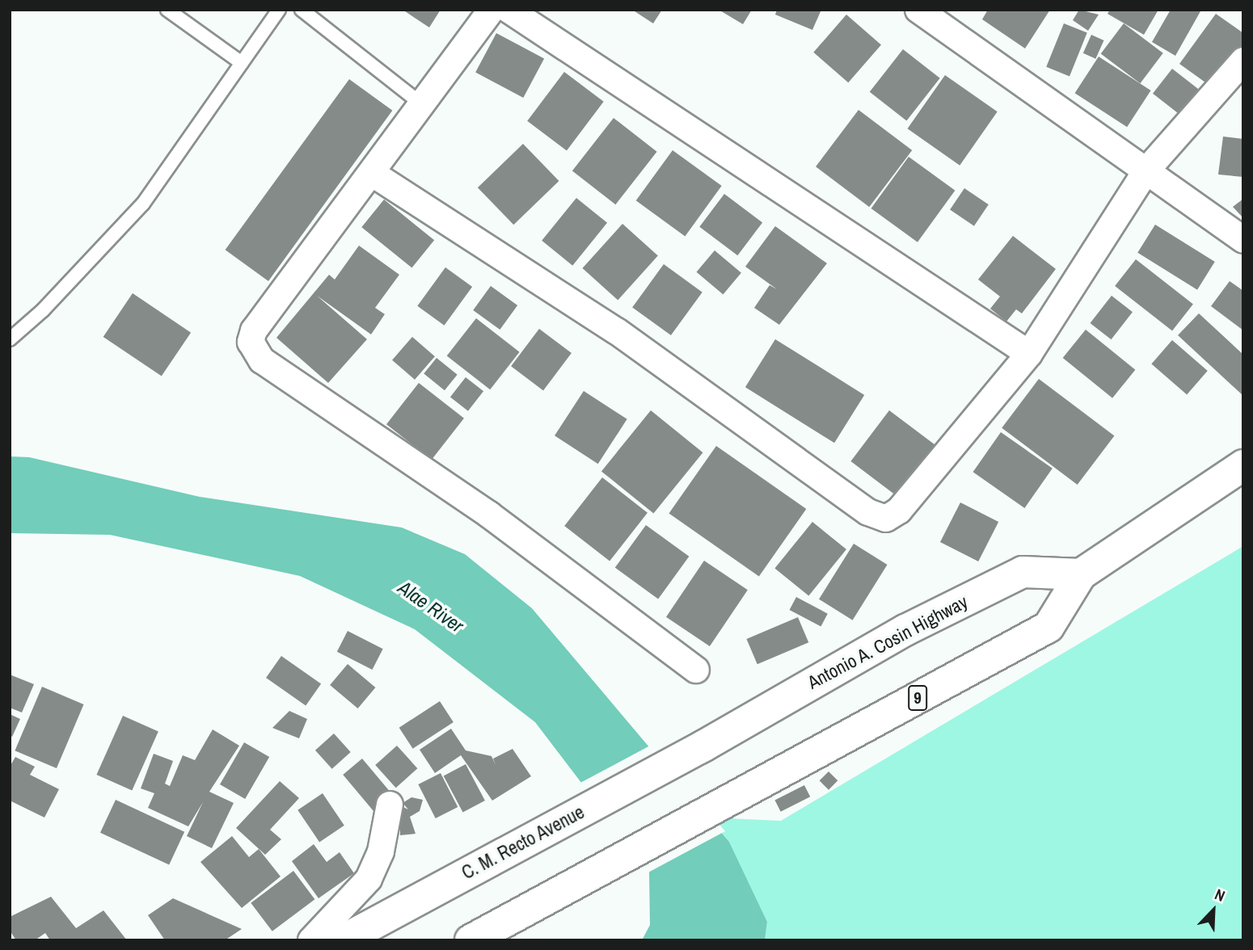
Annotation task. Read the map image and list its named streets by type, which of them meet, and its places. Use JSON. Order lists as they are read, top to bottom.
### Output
{
  "streets": {
    "highway": ["Antonio A. Cosin Highway", "9", "C. M. Recto Avenue"]
  },
  "crossings": [
    ["Antonio A. Cosin Highway", "9"],
    ["Antonio A. Cosin Highway", "C. M. Recto Avenue"]
  ],
  "water": ["Alae River"],
  "north": "top right"
}
